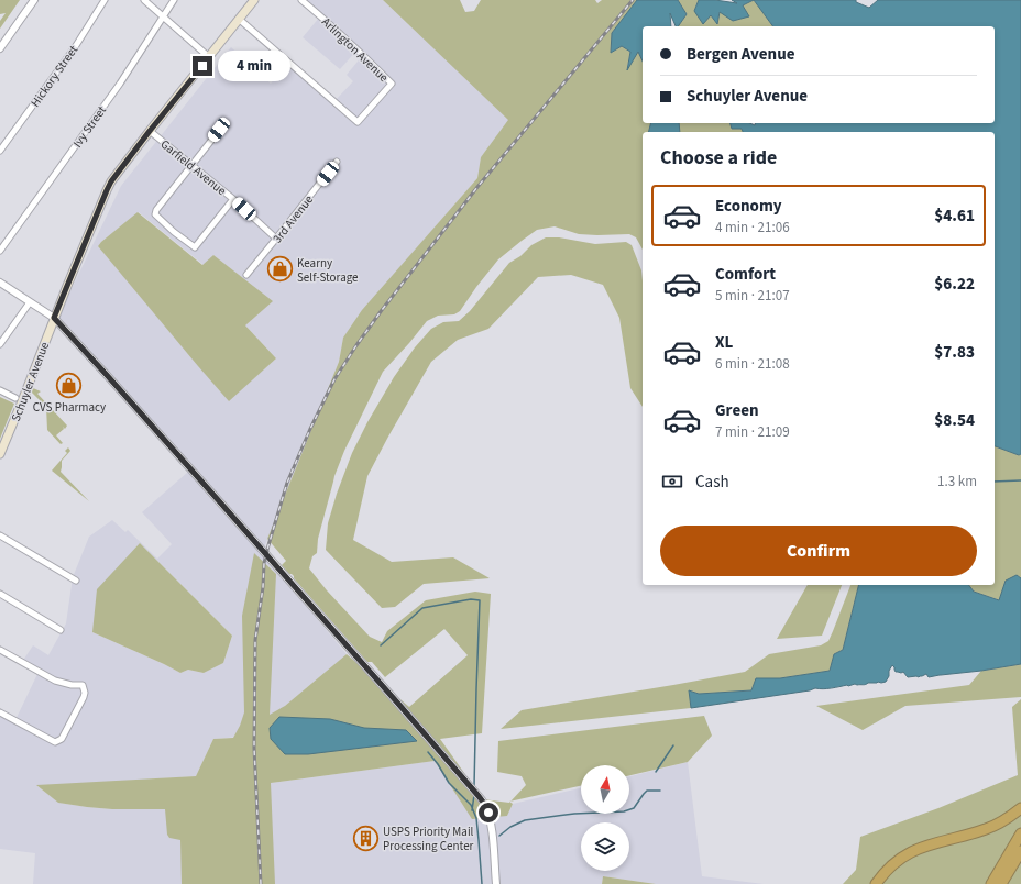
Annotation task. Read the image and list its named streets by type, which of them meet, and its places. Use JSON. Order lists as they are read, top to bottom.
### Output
{
  "streets": {
    "main road": ["Schuyler Avenue"],
    "street": [
      "Arlington Avenue",
      "Hickory Street",
      "Ivy Street",
      "Garfield Avenue",
      "3rd Avenue"
    ]
  },
  "crossings": [
    ["Arlington Avenue", "Schuyler Avenue"],
    ["Garfield Avenue", "3rd Avenue"],
    ["Garfield Avenue", "Schuyler Avenue"]
  ],
  "places": {
    "shop": ["Kearny Self-Storage", "CVS Pharmacy"],
    "building": ["USPS Priority Mail Processing Center"]
  },
  "north": "top",
  "page": {
    "banner": ["Bergen Avenue", "Schuyler Avenue"],
    "bubble": "4 min",
    "heading": "Choose a ride",
    "list": [
      {
        "name": "Economy",
        "note": "4 min · 21:06",
        "value": "$4.61"
      },
      {
        "name": "Comfort",
        "note": "5 min · 21:07",
        "value": "$6.22"
      },
      {
        "name": "XL",
        "note": "6 min · 21:08",
        "value": "$7.83"
      },
      {
        "name": "Green",
        "note": "7 min · 21:09",
        "value": "$8.54"
      }
    ],
    "pay": ["Cash", "1.3 km"],
    "buttons": "Confirm"
  }
}
